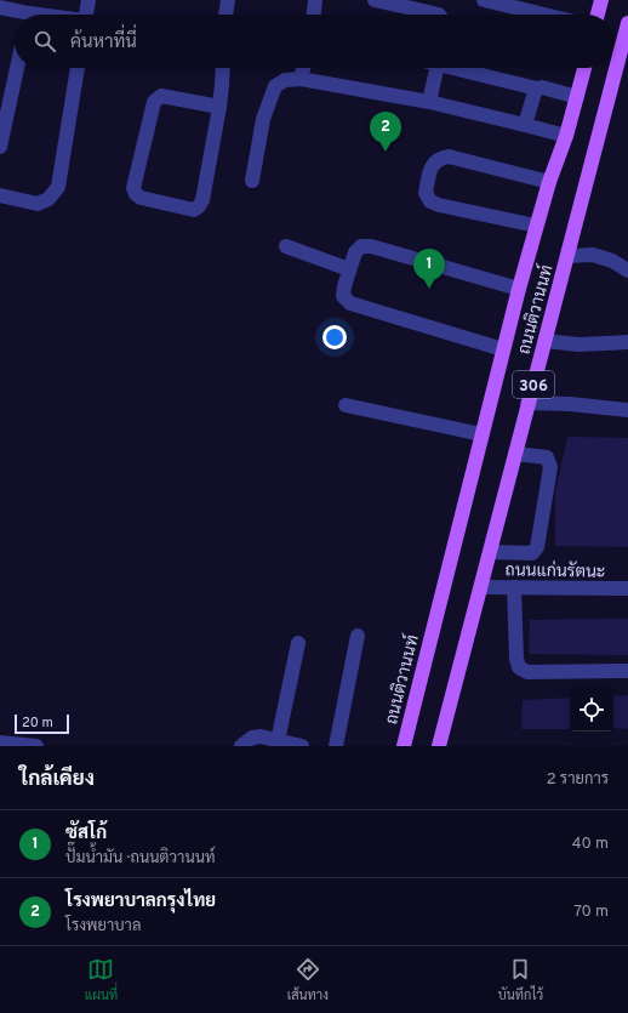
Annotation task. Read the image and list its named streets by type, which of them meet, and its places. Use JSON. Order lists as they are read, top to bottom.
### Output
{
  "streets": {
    "main road": ["ถนนติวานนท์", "306"],
    "street": ["ถนนแก่นรัตนะ"]
  },
  "crossings": [
    ["ถนนติวานนท์", "ถนนแก่นรัตนะ"]
  ],
  "scale_bar": "20 m",
  "page": {
    "search": "ค้นหาที่นี่",
    "pins": ["2", "1"],
    "scale": "20 m",
    "heading": ["ใกล้เคียง", "2 รายการ"],
    "list": [
      {
        "mark": "1",
        "name": "ซัสโก้",
        "note": "ปั๊มน้ำมัน · ถนนติวานนท์",
        "value": "40 m"
      },
      {
        "mark": "2",
        "name": "โรงพยาบาลกรุงไทย",
        "note": "โรงพยาบาล",
        "value": "70 m"
      }
    ],
    "nav": ["แผนที่", "เส้นทาง", "บันทึกไว้"]
  }
}
